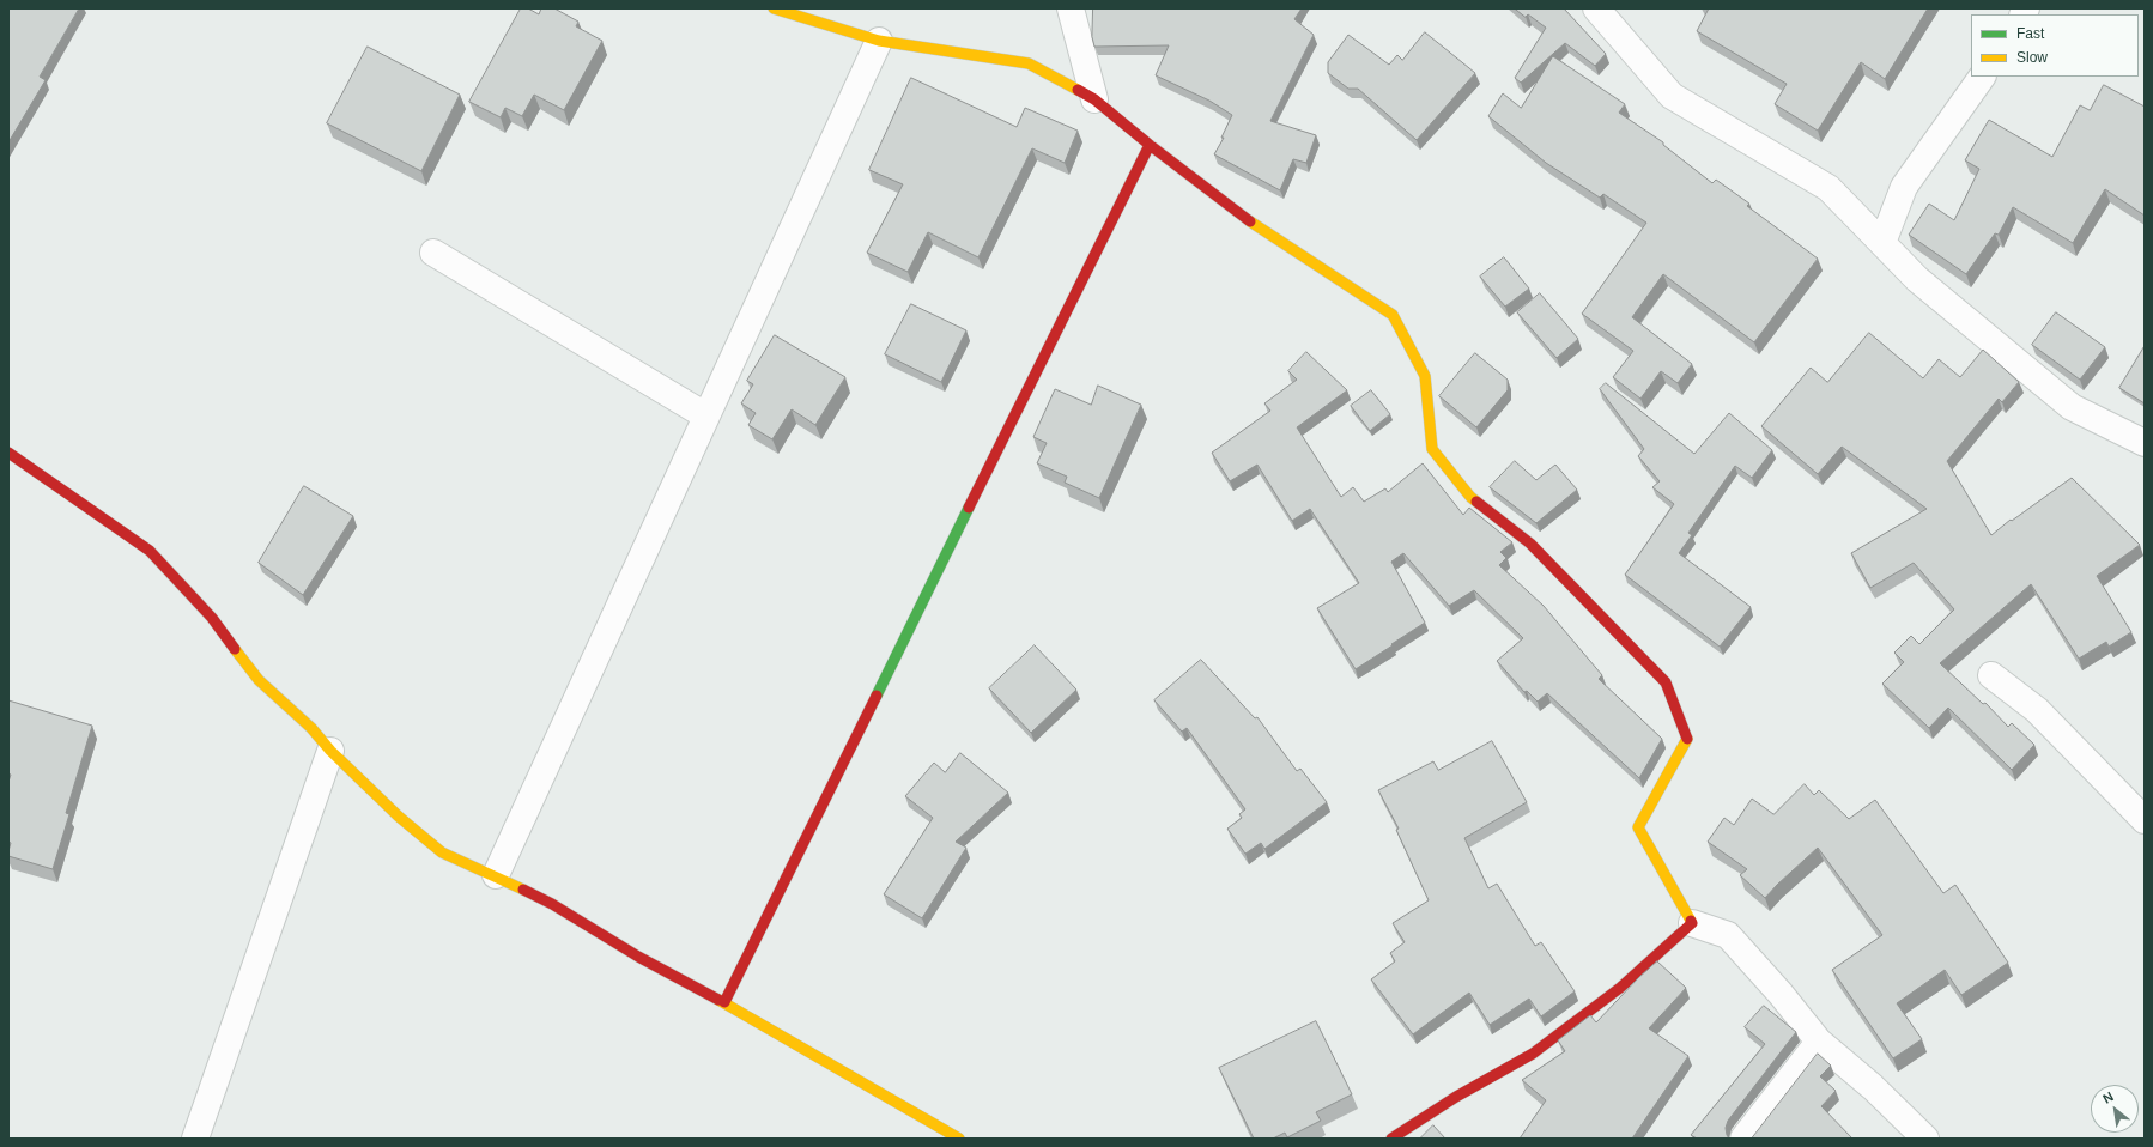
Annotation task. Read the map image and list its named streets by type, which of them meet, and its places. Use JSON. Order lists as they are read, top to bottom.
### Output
{
  "legend": ["Fast", "Slow"],
  "north": "top left"
}
